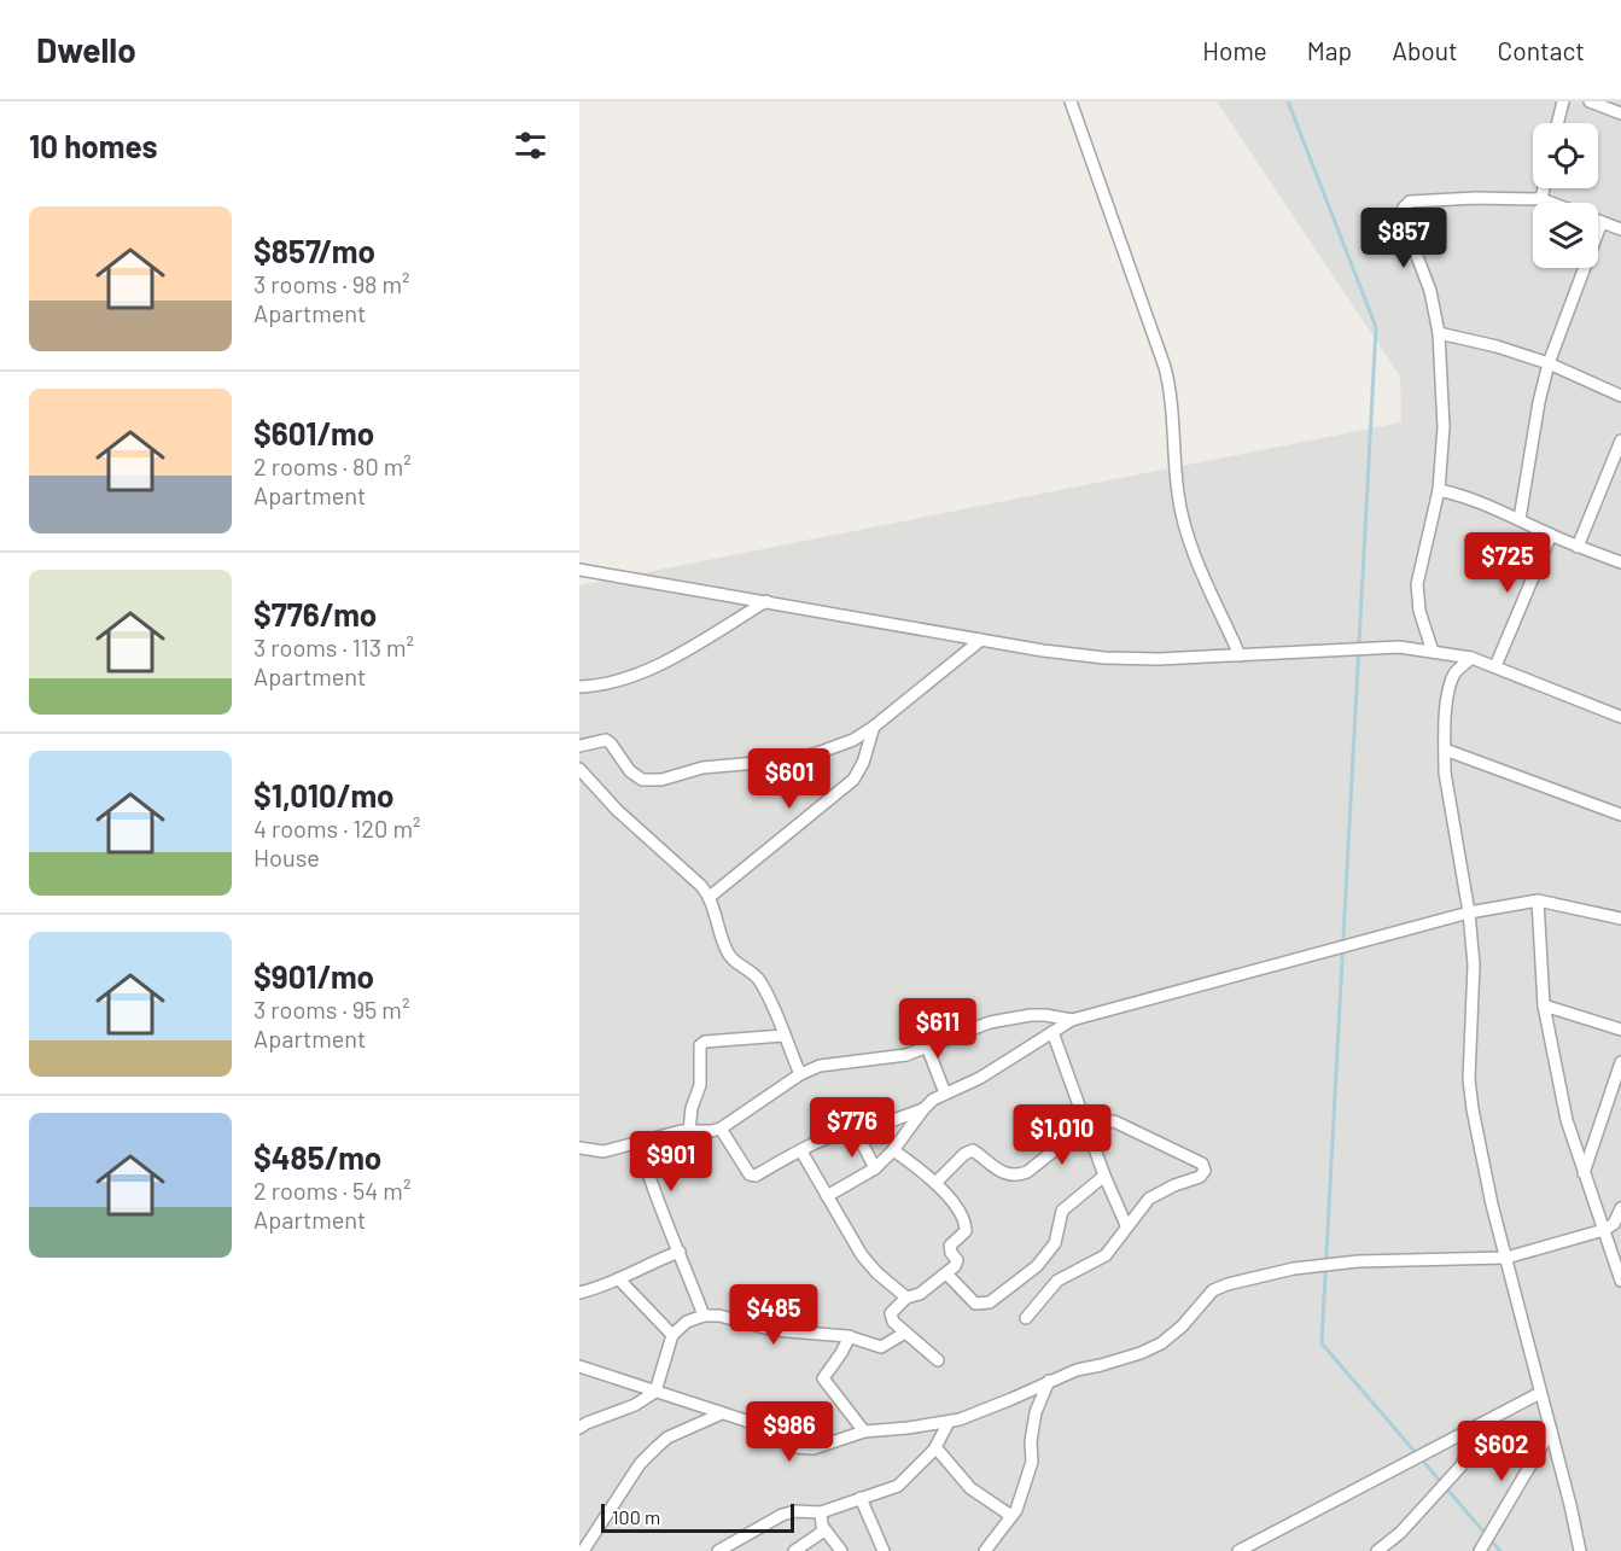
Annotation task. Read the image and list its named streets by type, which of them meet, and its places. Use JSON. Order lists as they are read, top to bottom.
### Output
{
  "scale_bar": "100 m",
  "page": {
    "header": "Dwello",
    "nav": [
      "Home",
      "Map",
      "About",
      "Contact"
    ],
    "heading": "10 homes",
    "list": [
      {
        "name": "$857/mo",
        "note": "3 rooms · 98 m² · Apartment"
      },
      {
        "name": "$601/mo",
        "note": "2 rooms · 80 m² · Apartment"
      },
      {
        "name": "$776/mo",
        "note": "3 rooms · 113 m² · Apartment"
      },
      {
        "name": "$1,010/mo",
        "note": "4 rooms · 120 m² · House"
      },
      {
        "name": "$901/mo",
        "note": "3 rooms · 95 m² · Apartment"
      },
      {
        "name": "$485/mo",
        "note": "2 rooms · 54 m² · Apartment"
      }
    ],
    "price": [
      "$857",
      "$725",
      "$601",
      "$611",
      "$776",
      "$1,010",
      "$901",
      "$485",
      "$986",
      "$602"
    ],
    "scale": "100 m"
  }
}
